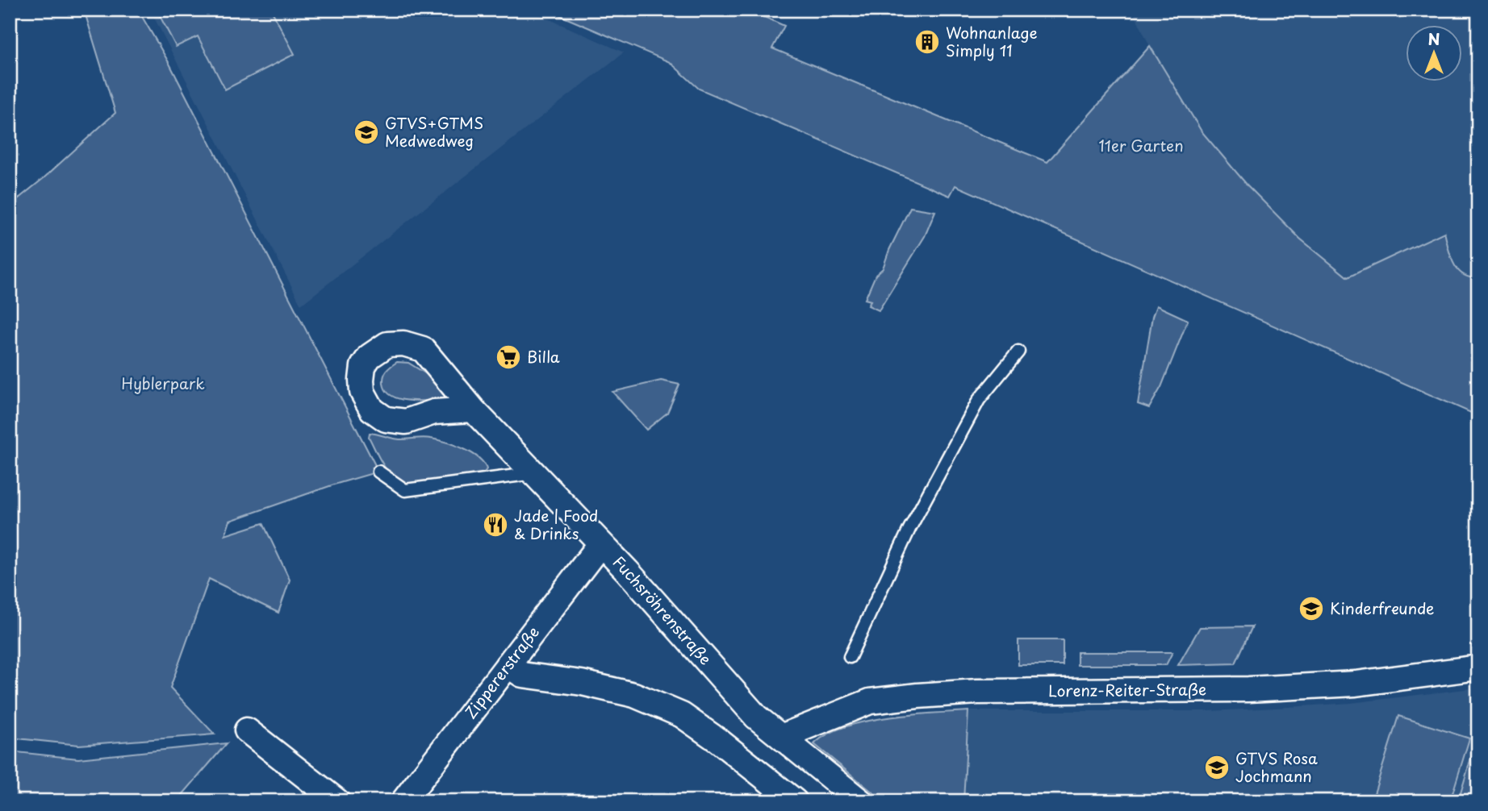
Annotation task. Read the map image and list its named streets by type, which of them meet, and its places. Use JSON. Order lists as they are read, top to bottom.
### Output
{
  "streets": {
    "street": ["Fuchsröhrenstraße", "Zippererstraße", "Lorenz-Reiter-Straße"]
  },
  "crossings": [
    ["Fuchsröhrenstraße", "Zippererstraße"],
    ["Fuchsröhrenstraße", "Lorenz-Reiter-Straße"]
  ],
  "parks": ["11er Garten", "Hyblerpark"],
  "places": {
    "building": ["Wohnanlage Simply 11"],
    "school or university": ["GTVS+GTMS Medwedweg", "Kinderfreunde", "GTVS Rosa Jochmann"],
    "supermarket": ["Billa"],
    "restaurant": ["Jade | Food & Drinks"]
  },
  "north": "top"
}
